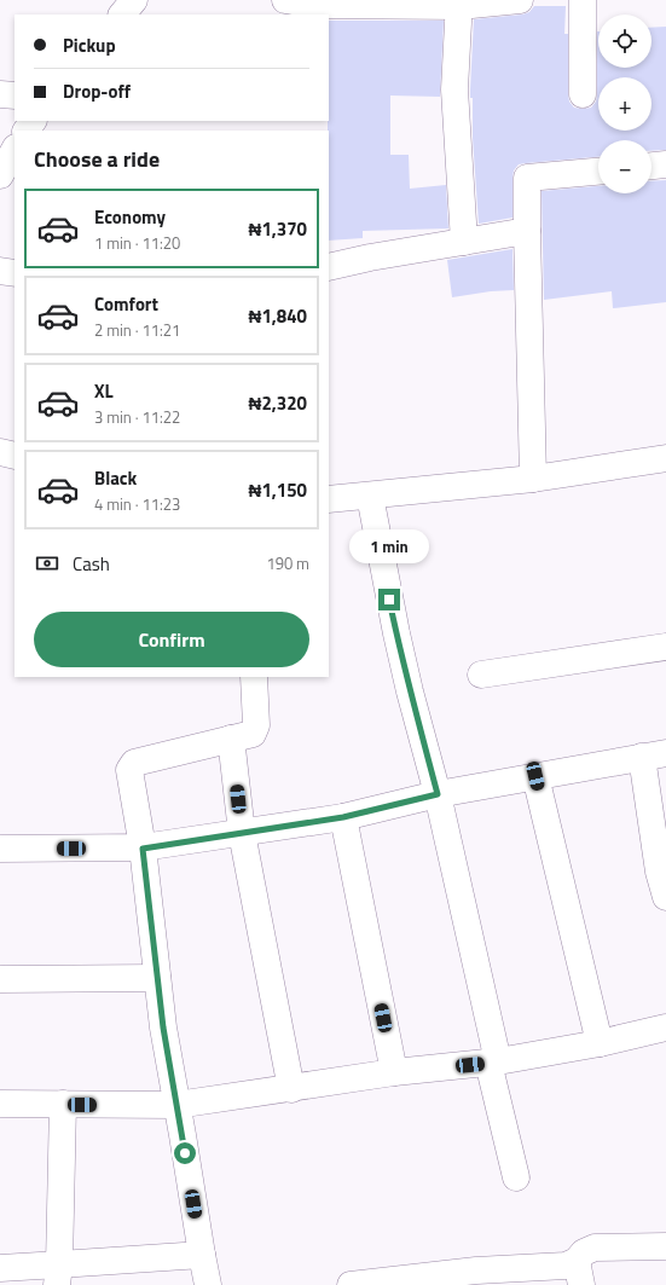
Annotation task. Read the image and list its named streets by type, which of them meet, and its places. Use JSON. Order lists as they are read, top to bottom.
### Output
{
  "page": {
    "map_buttons": ["+", "−"],
    "banner": ["Pickup", "Drop-off"],
    "heading": "Choose a ride",
    "list": [
      {
        "name": "Economy",
        "note": "1 min · 11:20",
        "value": "₦1,370"
      },
      {
        "name": "Comfort",
        "note": "2 min · 11:21",
        "value": "₦1,840"
      },
      {
        "name": "XL",
        "note": "3 min · 11:22",
        "value": "₦2,320"
      },
      {
        "name": "Black",
        "note": "4 min · 11:23",
        "value": "₦1,150"
      }
    ],
    "bubble": "1 min",
    "pay": ["Cash", "190 m"],
    "buttons": "Confirm"
  }
}
